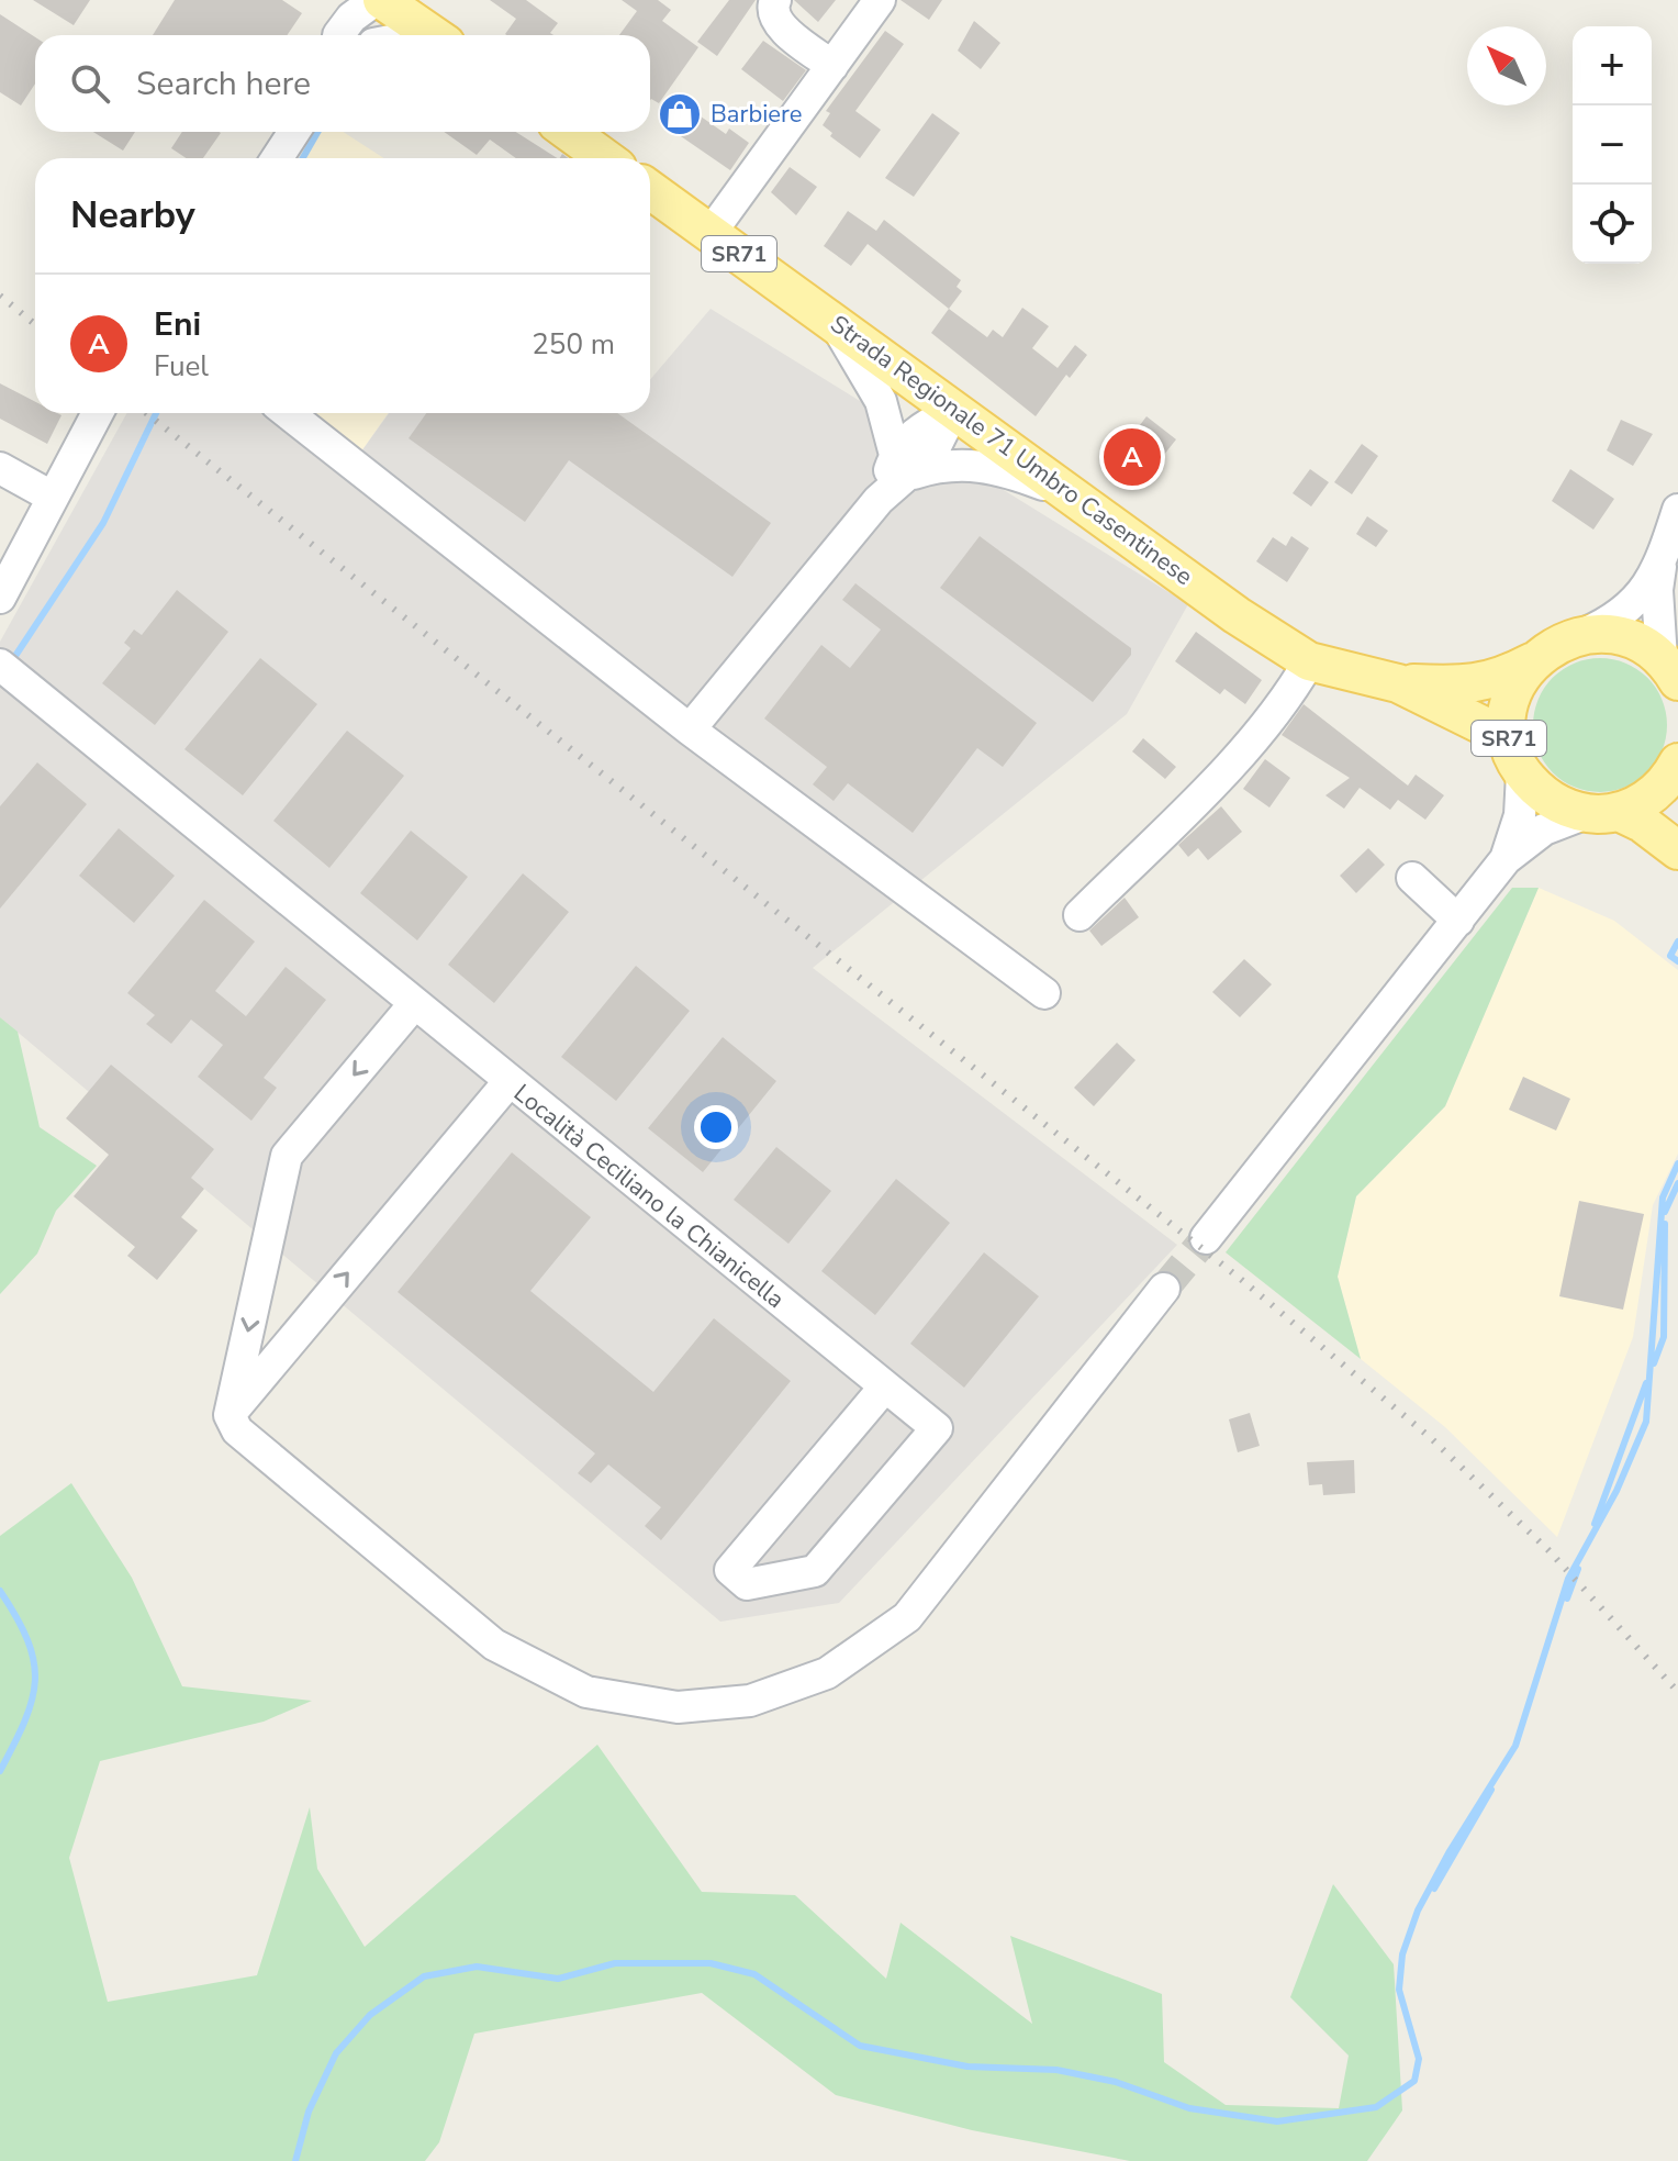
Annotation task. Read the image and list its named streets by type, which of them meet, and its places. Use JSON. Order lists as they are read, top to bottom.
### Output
{
  "streets": {
    "main road": ["SR71", "Strada Regionale 71 Umbro Casentinese"],
    "street": ["Località Ceciliano la Chianicella"]
  },
  "crossings": [
    ["SR71", "Strada Regionale 71 Umbro Casentinese"]
  ],
  "places": {
    "shop": ["Barbiere"]
  },
  "north": "top left",
  "page": {
    "map_buttons": ["+", "−"],
    "search": "Search here",
    "heading": "Nearby",
    "list": [
      {
        "mark": "A",
        "name": "Eni",
        "note": "Fuel",
        "value": "250 m"
      }
    ],
    "pins": "A"
  }
}
